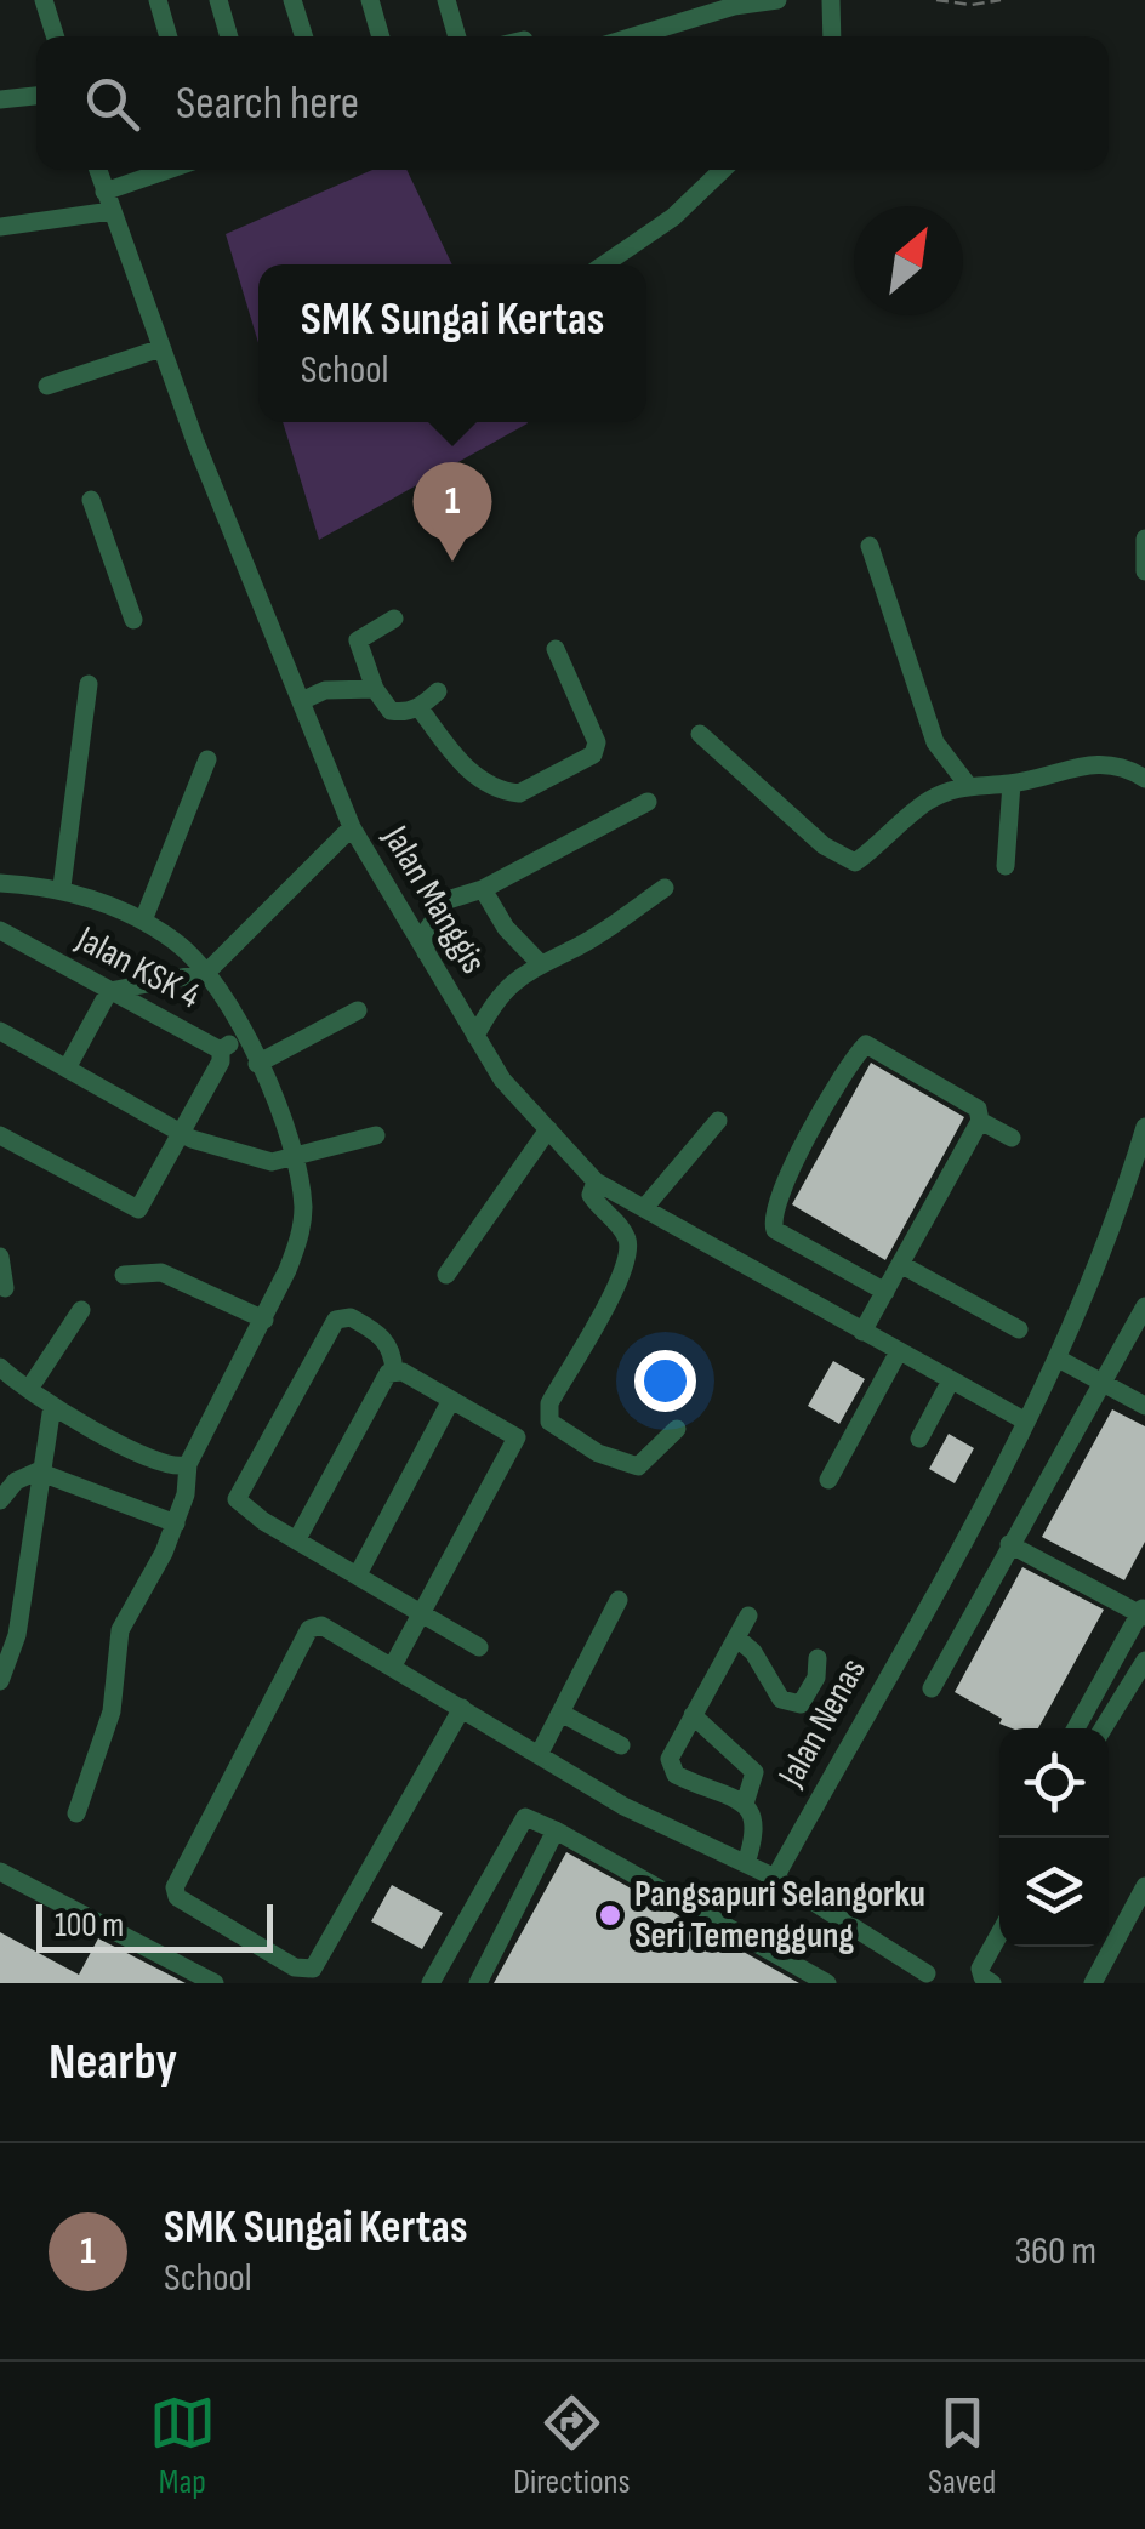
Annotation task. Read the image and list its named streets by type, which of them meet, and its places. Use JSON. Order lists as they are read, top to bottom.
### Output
{
  "streets": {
    "street": ["Jalan Manggis", "Jalan KSK 4", "Jalan Nenas"]
  },
  "crossings": [
    ["Jalan Manggis", "Jalan Nenas"]
  ],
  "places": ["Pangsapuri Selangorku Seri Temenggung"],
  "scale_bar": "100 m",
  "north": "top right",
  "page": {
    "search": "Search here",
    "popup": ["SMK Sungai Kertas", "School"],
    "pins": "1",
    "scale": "100 m",
    "heading": "Nearby",
    "list": [
      {
        "mark": "1",
        "name": "SMK Sungai Kertas",
        "note": "School",
        "value": "360 m"
      }
    ],
    "nav": ["Map", "Directions", "Saved"]
  }
}
